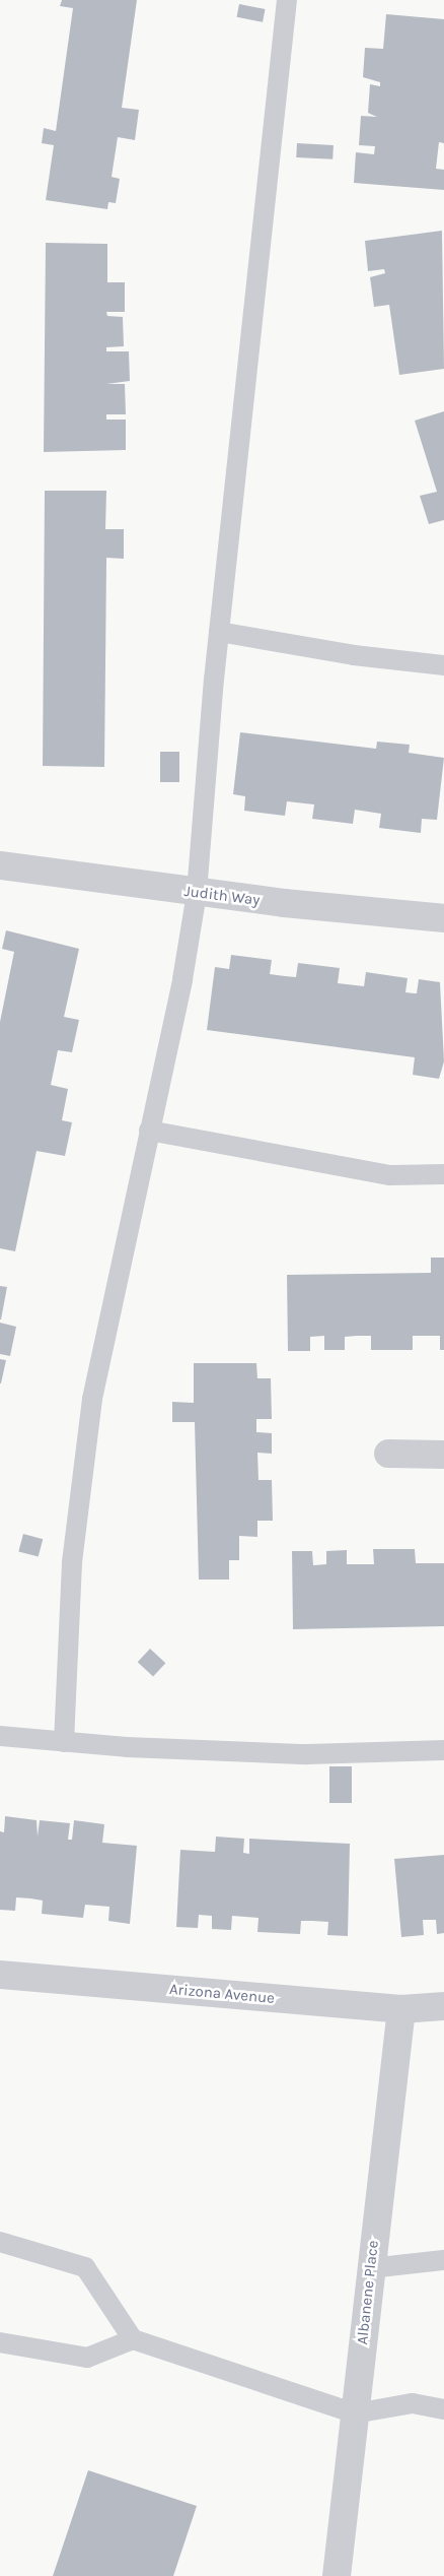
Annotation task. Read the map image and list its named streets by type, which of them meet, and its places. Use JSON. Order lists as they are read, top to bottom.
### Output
{
  "streets": {
    "street": ["Judith Way", "Arizona Avenue", "Albanene Place"]
  },
  "crossings": [
    ["Arizona Avenue", "Albanene Place"]
  ]
}
